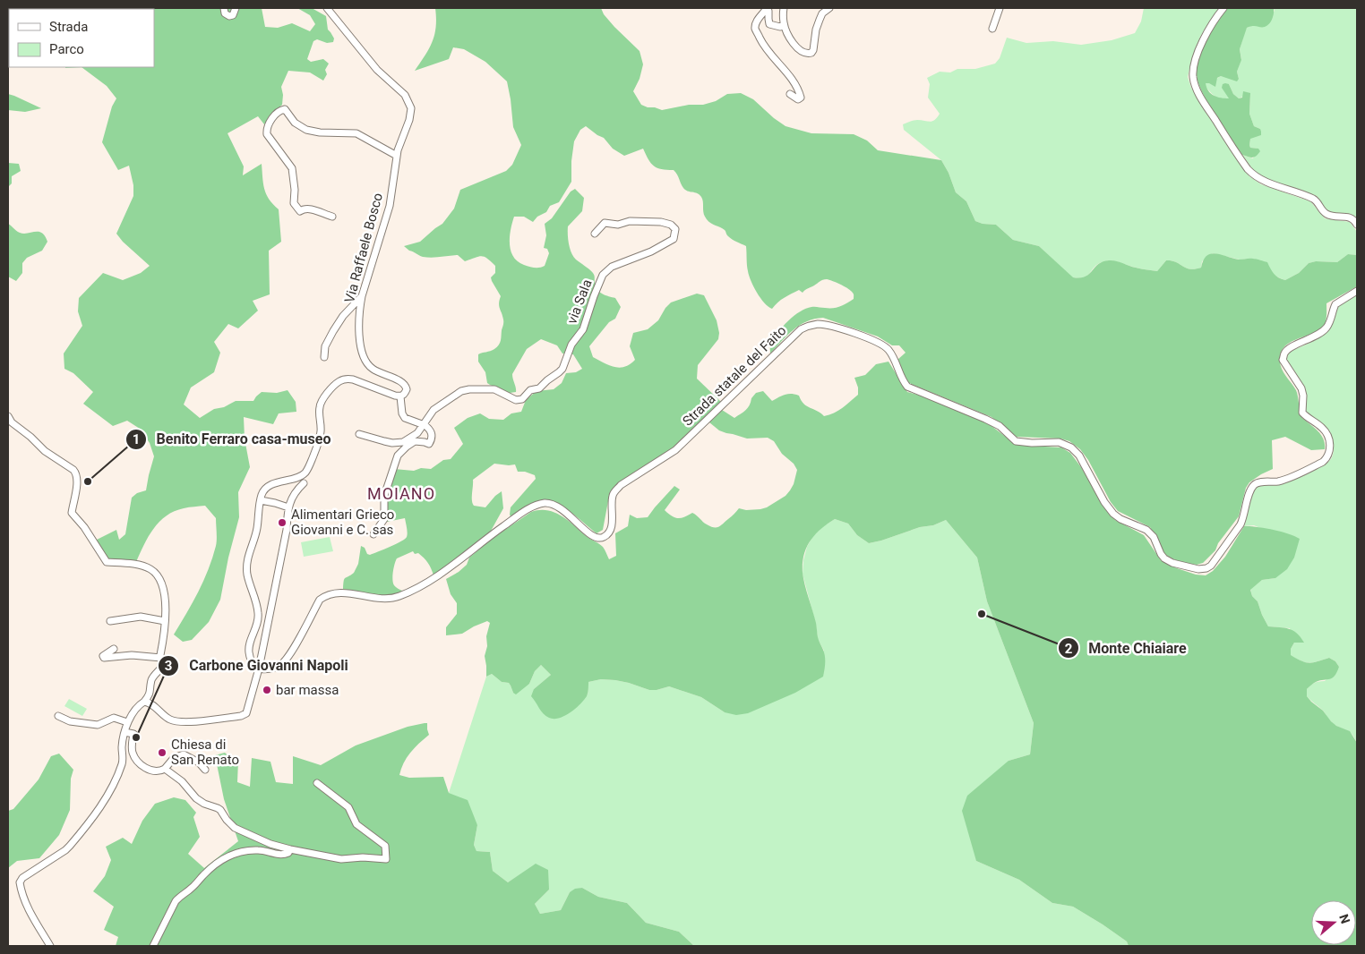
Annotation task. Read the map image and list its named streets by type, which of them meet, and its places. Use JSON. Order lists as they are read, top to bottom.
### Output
{
  "streets": {
    "street": ["Via Raffaele Bosco", "via Sala", "Strada statale del Faito"]
  },
  "districts": ["MOIANO"],
  "places": [
    "Benito Ferraro casa-museo",
    "Alimentari Grieco Giovanni e C. sas",
    "Monte Chiaiare",
    "bar massa",
    "Carbone Giovanni Napoli",
    "Chiesa di San Renato"
  ],
  "legend": ["Strada", "Parco"],
  "north": "right"
}
